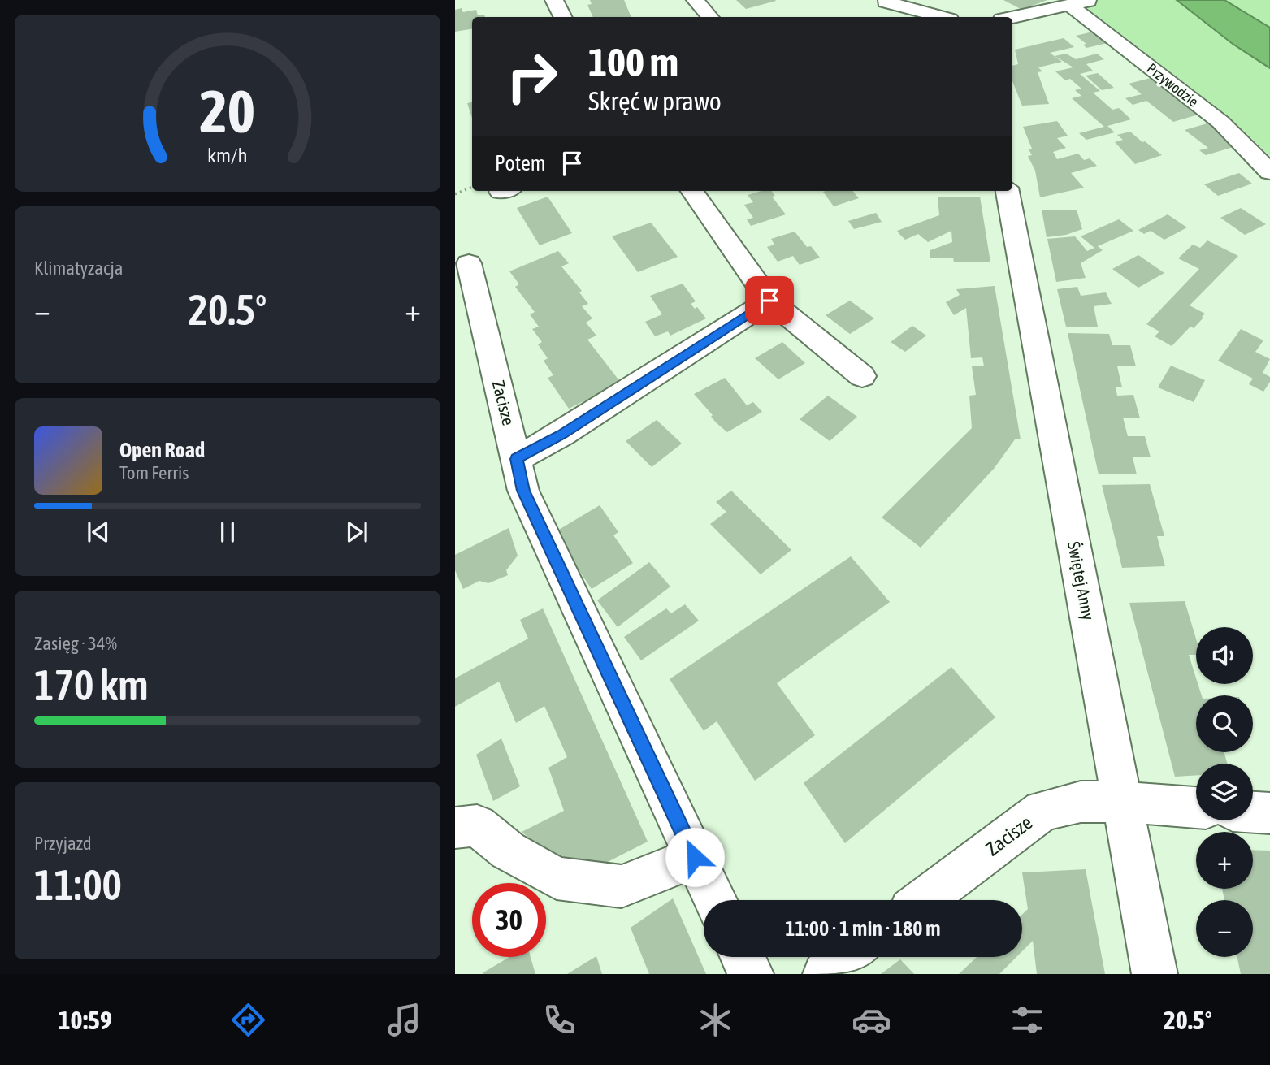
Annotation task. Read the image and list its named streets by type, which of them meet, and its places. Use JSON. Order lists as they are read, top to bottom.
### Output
{
  "streets": {
    "street": ["Przywodzie", "Zacisze", "Świętej Anny"]
  },
  "crossings": [
    ["Zacisze", "Świętej Anny"]
  ],
  "page": {
    "turn": ["100 m", "Skręć w prawo"],
    "then": "Potem",
    "tile": [
      "Klimatyzacja",
      ["Zasięg · 34%", "170 km"],
      ["Przyjazd", "11:00"]
    ],
    "heat": ["−", "20.5°", "+"],
    "song": ["Open Road", "Tom Ferris"],
    "map_buttons": ["+", "−"],
    "limit": "30",
    "trip": "11:00 · 1 min · 180 m",
    "tabs": ["10:59", "20.5°"],
    "gauge": ["20", "km/h"]
  }
}
